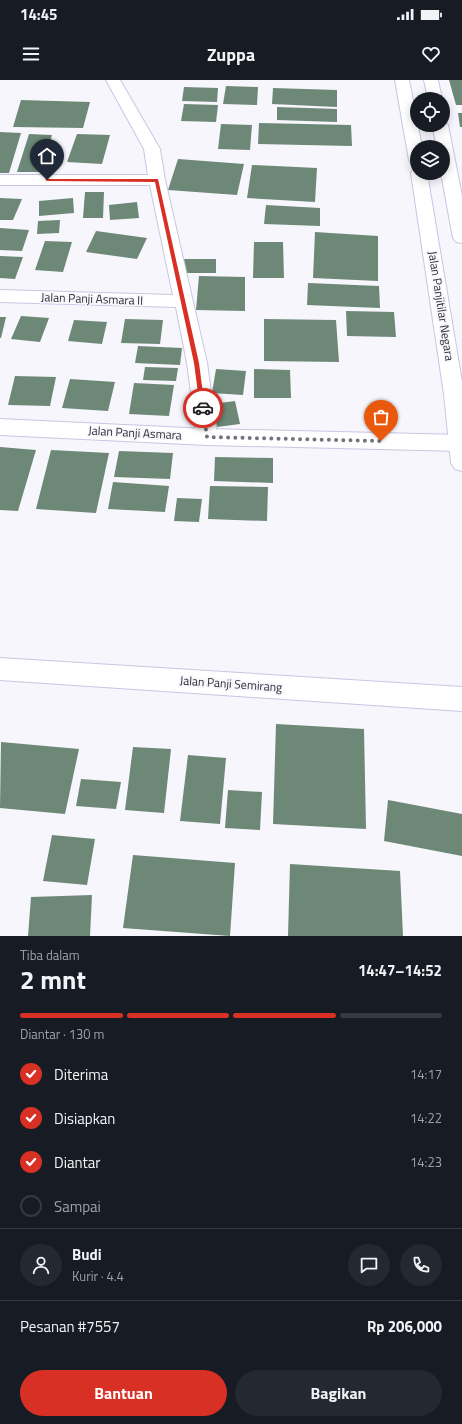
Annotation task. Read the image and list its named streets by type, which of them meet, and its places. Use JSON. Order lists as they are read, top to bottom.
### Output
{
  "streets": {
    "street": [
      "Jalan Panji Asmara II",
      "Jalan Panjitilar Negara",
      "Jalan Panji Asmara",
      "Jalan Panji Semirang"
    ]
  },
  "crossings": [
    ["Jalan Panjitilar Negara", "Jalan Panji Asmara"]
  ],
  "page": {
    "status": "14:45",
    "header": "Zuppa",
    "heading": ["2 mnt", "Tiba dalam", "14:47–14:52"],
    "panel": [
      "Budi",
      "Kurir · 4.4",
      "Pesanan #7557",
      "Rp 206,000"
    ],
    "bar": "Diantar · 130 m",
    "list": [
      ["Diterima", "14:17"],
      ["Disiapkan", "14:22"],
      ["Diantar", "14:23"],
      "Sampai"
    ],
    "buttons": ["Bantuan", "Bagikan"]
  }
}
